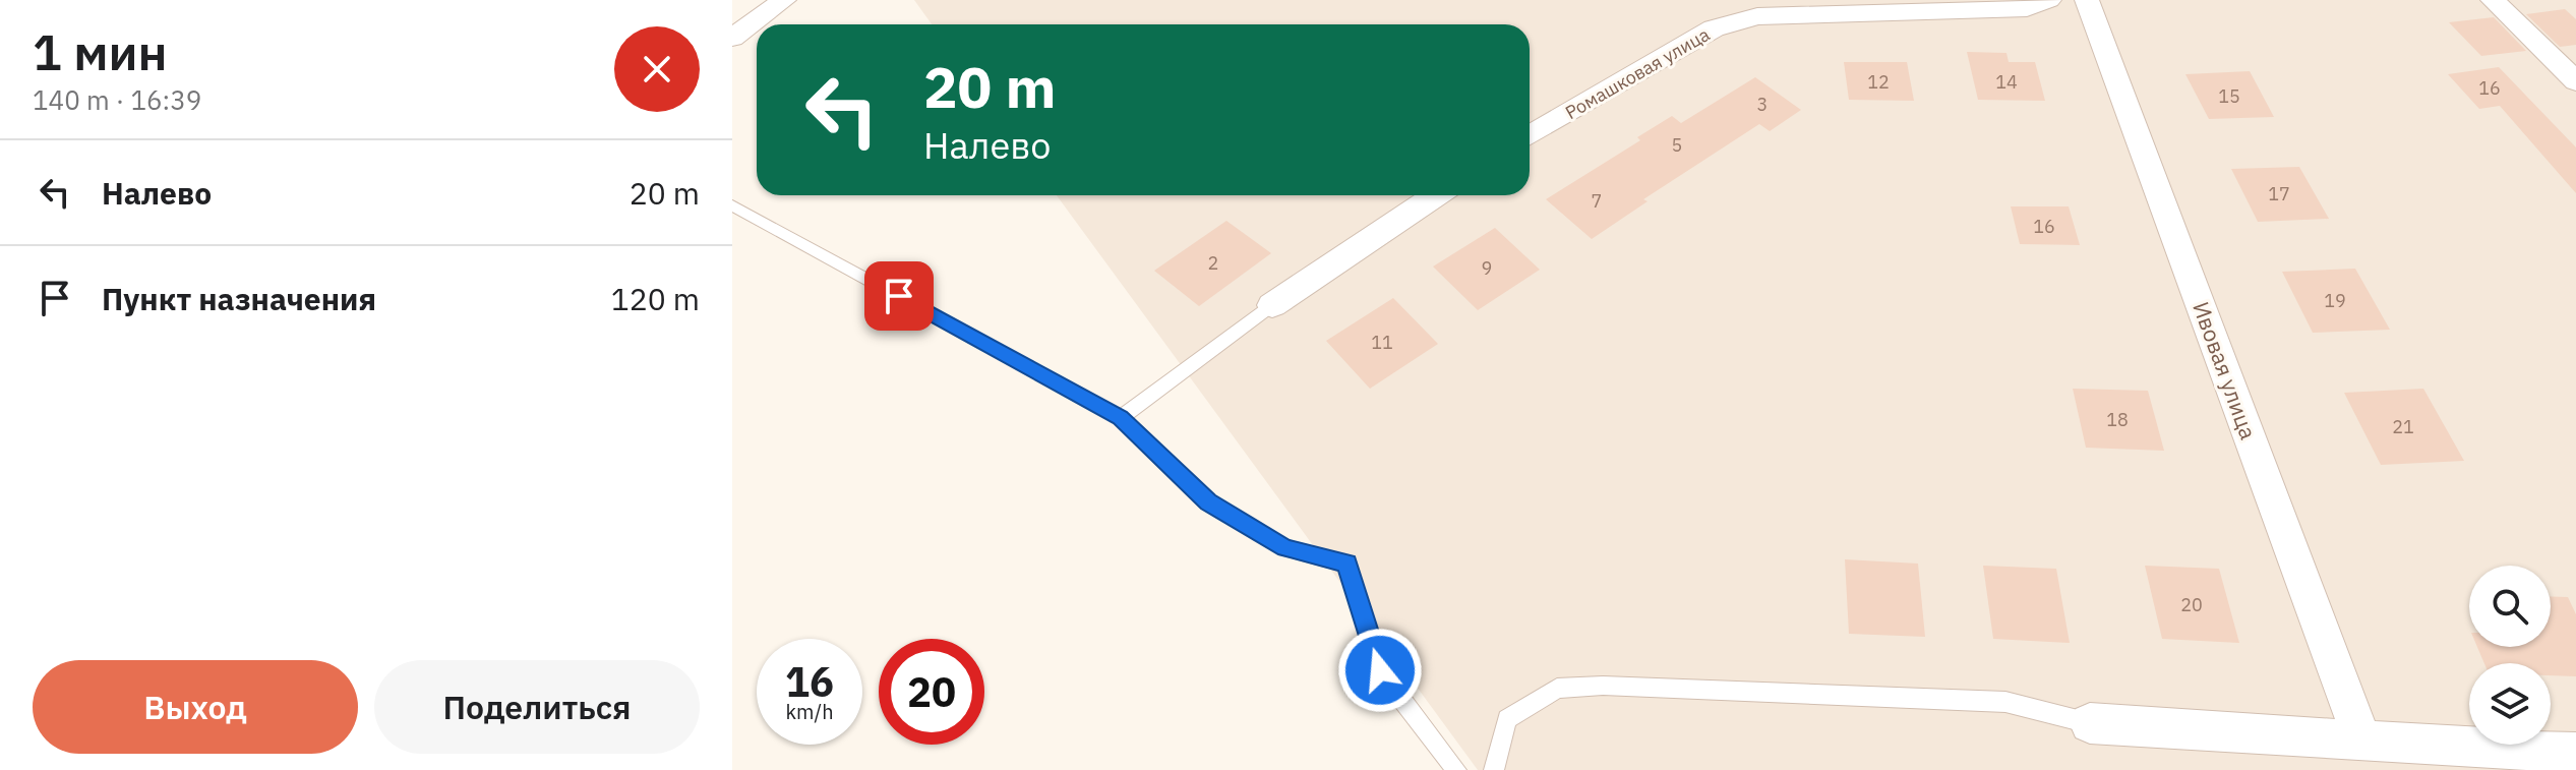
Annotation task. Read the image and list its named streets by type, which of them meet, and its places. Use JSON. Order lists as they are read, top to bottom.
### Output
{
  "streets": {
    "street": ["Ромашковая улица", "Ивовая улица"]
  },
  "house_numbers": [
    "12",
    "14",
    "16",
    "15",
    "3",
    "5",
    "17",
    "7",
    "16",
    "2",
    "9",
    "19",
    "11",
    "18",
    "21",
    "20"
  ],
  "page": {
    "heading": ["1 мин", "140 m · 16:39"],
    "turn": ["20 m", "Налево"],
    "list": [
      {
        "name": "Налево",
        "value": "20 m"
      },
      {
        "name": "Пункт назначения",
        "value": "120 m"
      }
    ],
    "speed": "16 km/h",
    "limit": "20",
    "buttons": ["Выход", "Поделиться"]
  }
}
